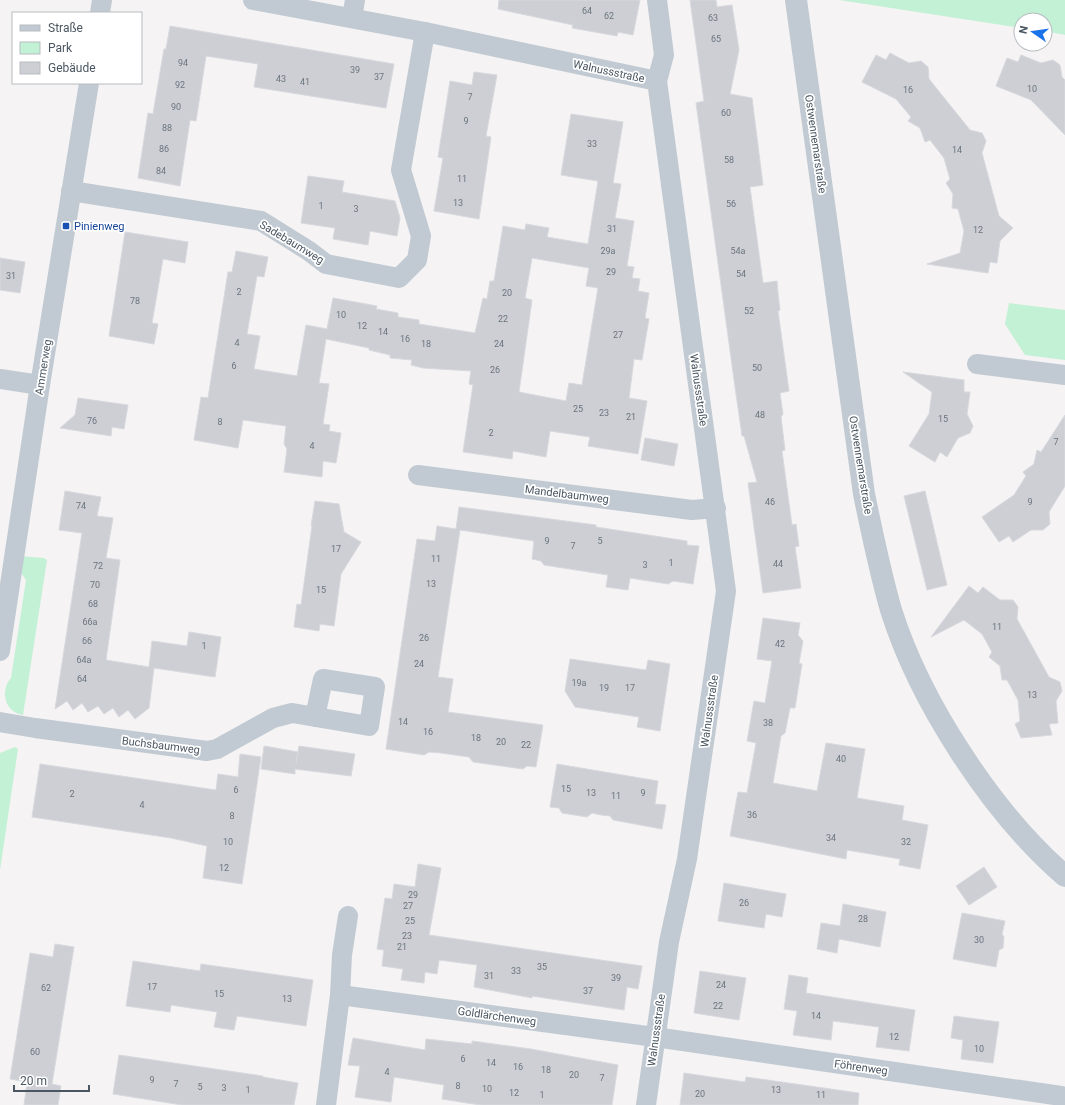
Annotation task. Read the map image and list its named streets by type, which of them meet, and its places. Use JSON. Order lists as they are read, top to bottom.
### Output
{
  "streets": {
    "street": [
      "Walnussstraße",
      "Ostwennemarstraße",
      "Sadebaumweg",
      "Ammerweg",
      "Mandelbaumweg",
      "Buchsbaumweg",
      "Goldlärchenweg",
      "Föhrenweg"
    ]
  },
  "crossings": [
    ["Walnussstraße", "Sadebaumweg"],
    ["Walnussstraße", "Mandelbaumweg"],
    ["Walnussstraße", "Goldlärchenweg"],
    ["Walnussstraße", "Föhrenweg"],
    ["Sadebaumweg", "Ammerweg"],
    ["Goldlärchenweg", "Föhrenweg"]
  ],
  "places": {
    "transit": ["Pinienweg"]
  },
  "house_numbers": [
    "64",
    "62",
    "63",
    "65",
    "94",
    "39",
    "37",
    "43",
    "41",
    "92",
    "10",
    "16",
    "7",
    "90",
    "60",
    "9",
    "88",
    "33",
    "86",
    "14",
    "58",
    "84",
    "11",
    "13",
    "56",
    "1",
    "3",
    "31",
    "12",
    "29a",
    "54a",
    "29",
    "54",
    "31",
    "2",
    "20",
    "78",
    "52",
    "10",
    "22",
    "12",
    "14",
    "27",
    "16",
    "4",
    "18",
    "24",
    "6",
    "50",
    "26",
    "25",
    "23",
    "48",
    "21",
    "15",
    "76",
    "8",
    "2",
    "7",
    "4",
    "46",
    "9",
    "74",
    "9",
    "5",
    "7",
    "17",
    "11",
    "1",
    "44",
    "3",
    "72",
    "13",
    "70",
    "15",
    "68",
    "66a",
    "11",
    "26",
    "66",
    "42",
    "1",
    "64a",
    "24",
    "64",
    "19a",
    "19",
    "17",
    "13",
    "14",
    "38",
    "16",
    "18",
    "20",
    "22",
    "40",
    "15",
    "6",
    "13",
    "9",
    "2",
    "11",
    "4",
    "36",
    "8",
    "34",
    "10",
    "32",
    "12",
    "29",
    "26",
    "27",
    "28",
    "25",
    "23",
    "30",
    "21",
    "35",
    "33",
    "31",
    "39",
    "24",
    "17",
    "62",
    "37",
    "15",
    "13",
    "22",
    "14",
    "12",
    "10",
    "60",
    "6",
    "14",
    "16",
    "18",
    "4",
    "20",
    "7",
    "9",
    "7",
    "8",
    "5",
    "3",
    "10",
    "1",
    "13",
    "12",
    "20",
    "1",
    "11"
  ],
  "legend": ["Straße", "Park", "Gebäude"],
  "scale_bar": "20 m",
  "north": "left"
}
